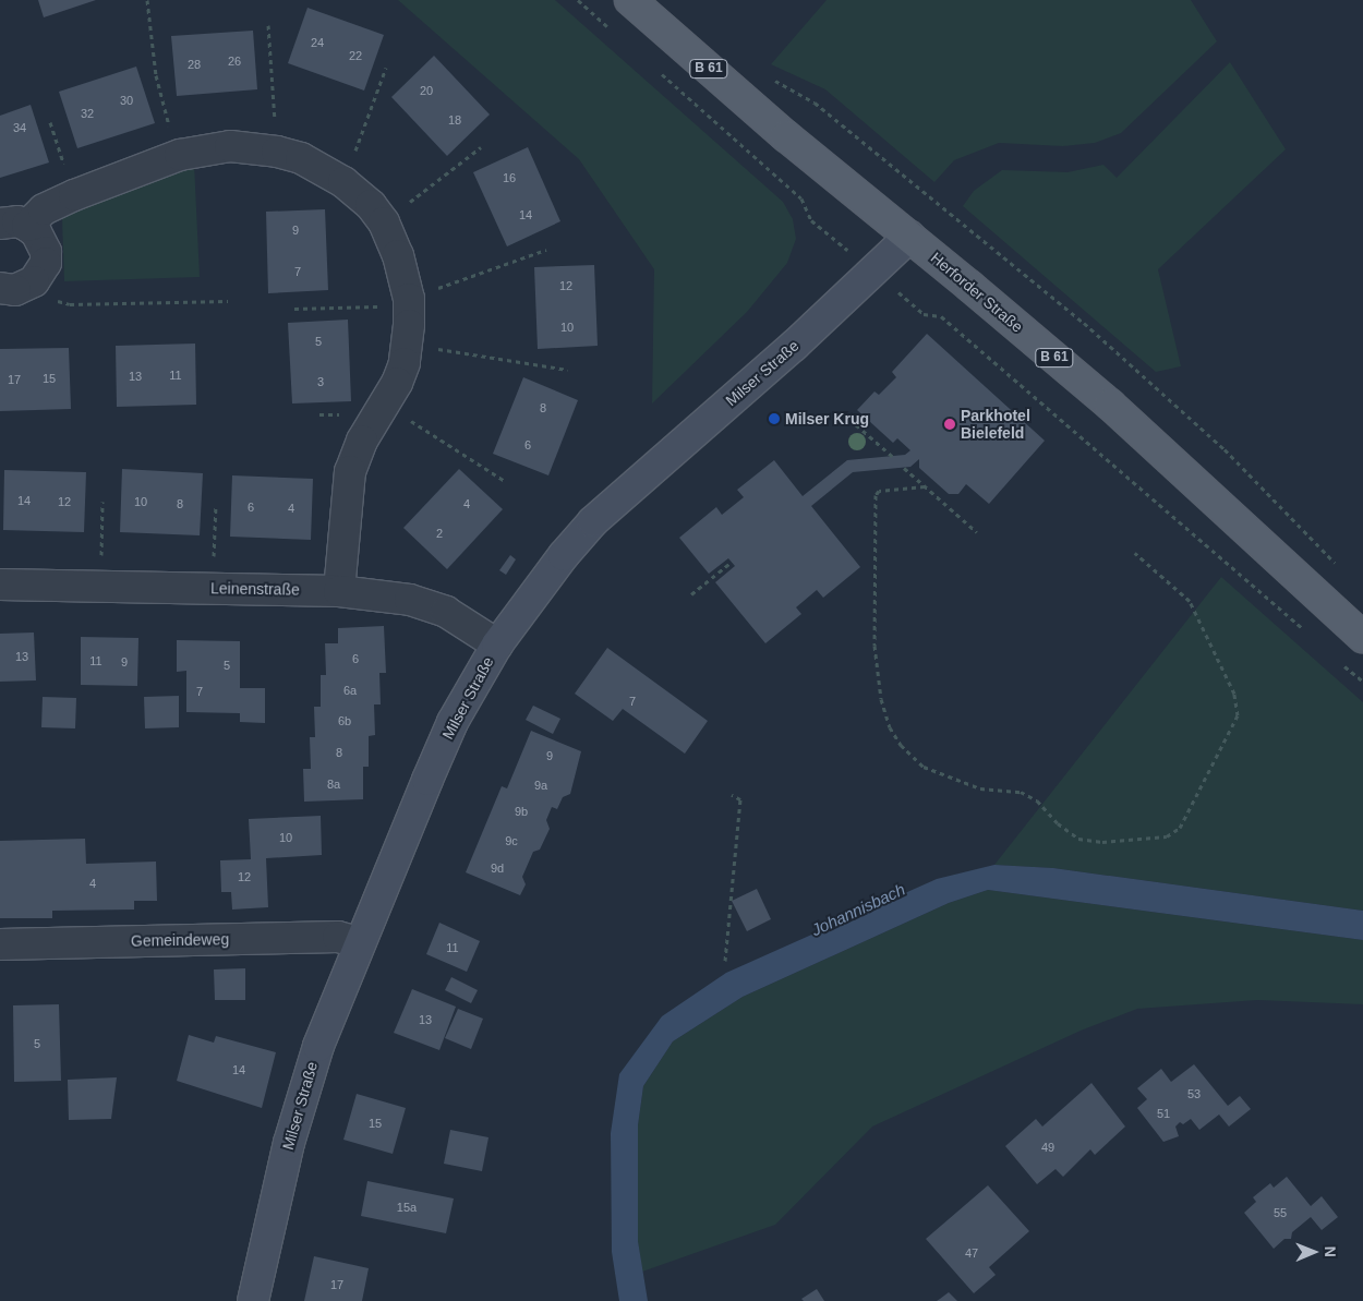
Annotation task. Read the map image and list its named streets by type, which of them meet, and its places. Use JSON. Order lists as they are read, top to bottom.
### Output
{
  "streets": {
    "main road": ["B 61", "Herforder Straße", "Milser Straße"],
    "street": ["Leinenstraße", "Gemeindeweg"]
  },
  "crossings": [
    ["Herforder Straße", "Milser Straße"],
    ["Milser Straße", "Leinenstraße"],
    ["Milser Straße", "Gemeindeweg"]
  ],
  "water": ["Johannisbach"],
  "places": ["Milser Krug", "Parkhotel Bielefeld"],
  "house_numbers": [
    "24",
    "22",
    "26",
    "28",
    "20",
    "30",
    "32",
    "18",
    "34",
    "16",
    "14",
    "9",
    "7",
    "12",
    "10",
    "5",
    "11",
    "13",
    "15",
    "17",
    "3",
    "8",
    "6",
    "14",
    "12",
    "10",
    "8",
    "4",
    "6",
    "4",
    "2",
    "13",
    "6",
    "11",
    "9",
    "5",
    "6a",
    "7",
    "7",
    "6b",
    "8",
    "9",
    "8a",
    "9a",
    "9b",
    "10",
    "9c",
    "9d",
    "12",
    "4",
    "11",
    "13",
    "5",
    "14",
    "53",
    "51",
    "15",
    "49",
    "15a",
    "55",
    "47",
    "17"
  ],
  "north": "right"
}
